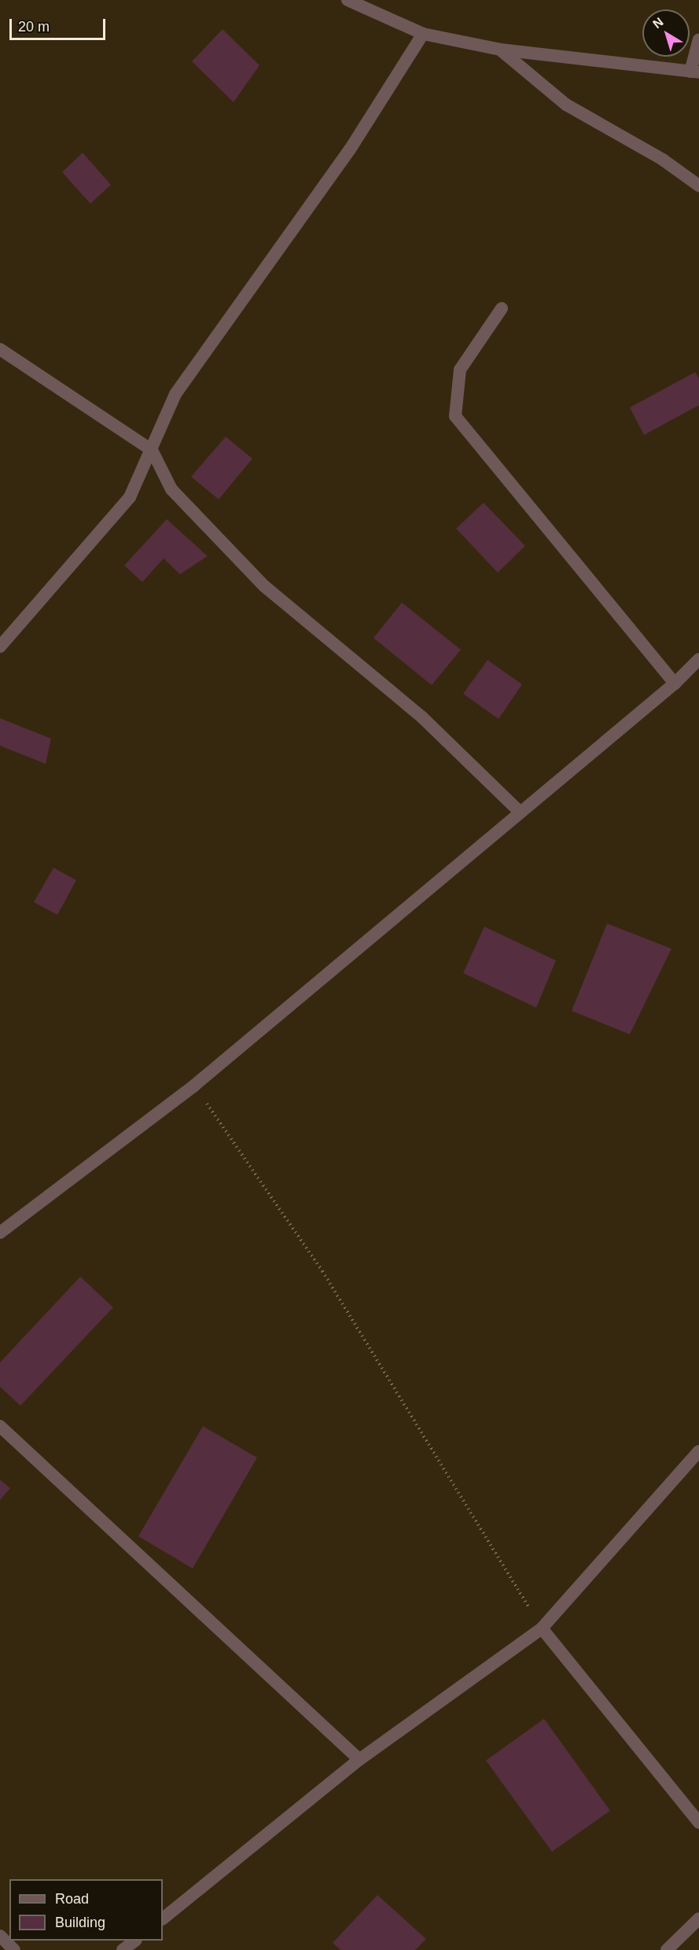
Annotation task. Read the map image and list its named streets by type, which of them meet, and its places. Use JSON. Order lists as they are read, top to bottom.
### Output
{
  "legend": ["Road", "Building"],
  "scale_bar": "20 m",
  "north": "top left"
}
